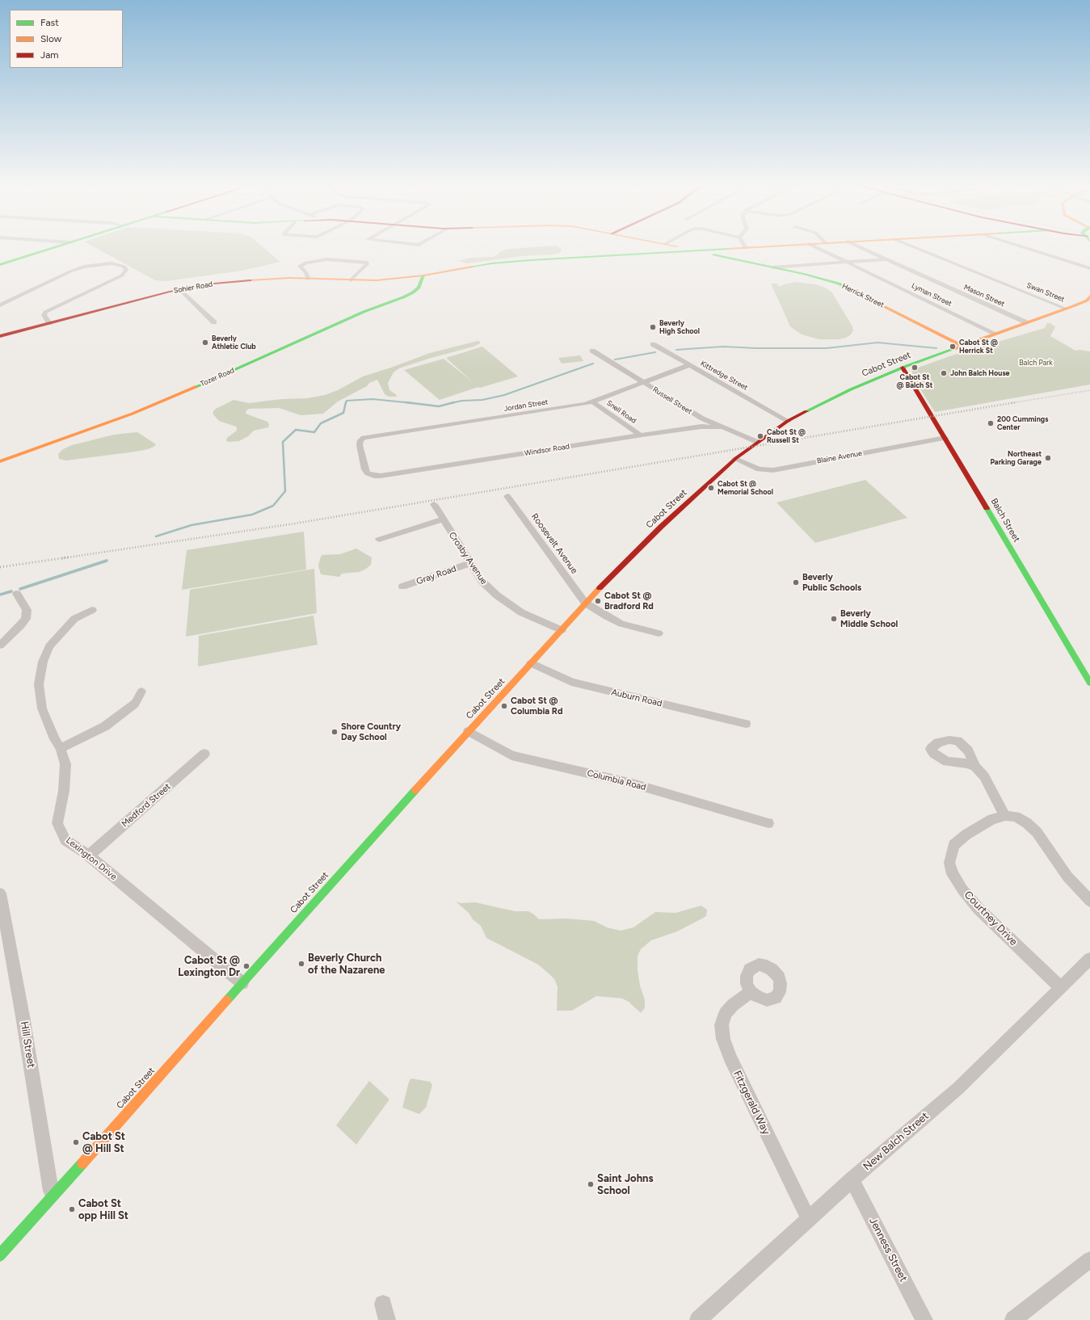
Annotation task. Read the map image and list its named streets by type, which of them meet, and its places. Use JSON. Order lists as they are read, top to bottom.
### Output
{
  "streets": {
    "main road": [
      "Sohier Road",
      "Herrick Street",
      "Cabot Street",
      "Tozer Road",
      "Balch Street"
    ],
    "street": [
      "Swan Street",
      "Lyman Street",
      "Mason Street",
      "Kittredge Street",
      "Russell Street",
      "Jordan Street",
      "Snell Road",
      "Windsor Road",
      "Blaine Avenue",
      "Roosevelt Avenue",
      "Crosby Avenue",
      "Gray Road",
      "Auburn Road",
      "Columbia Road",
      "Medford Street",
      "Lexington Drive",
      "Courtney Drive",
      "Hill Street",
      "Fitzgerald Way",
      "New Balch Street",
      "Jenness Street"
    ]
  },
  "crossings": [
    ["Swan Street", "Cabot Street"],
    ["Lyman Street", "Cabot Street"],
    ["Herrick Street", "Cabot Street"],
    ["Mason Street", "Cabot Street"],
    ["Cabot Street", "Kittredge Street"],
    ["Cabot Street", "Russell Street"],
    ["Cabot Street", "Blaine Avenue"],
    ["Cabot Street", "Balch Street"],
    ["Cabot Street", "Roosevelt Avenue"],
    ["Cabot Street", "Crosby Avenue"],
    ["Cabot Street", "Auburn Road"],
    ["Cabot Street", "Columbia Road"],
    ["Cabot Street", "Lexington Drive"],
    ["Cabot Street", "Hill Street"],
    ["Kittredge Street", "Jordan Street"],
    ["Russell Street", "Jordan Street"],
    ["Russell Street", "Windsor Road"],
    ["Jordan Street", "Snell Road"],
    ["Jordan Street", "Windsor Road"],
    ["Snell Road", "Windsor Road"],
    ["Blaine Avenue", "Balch Street"],
    ["Crosby Avenue", "Gray Road"],
    ["Medford Street", "Lexington Drive"],
    ["Courtney Drive", "New Balch Street"],
    ["Fitzgerald Way", "New Balch Street"],
    ["New Balch Street", "Jenness Street"]
  ],
  "parks": ["Balch Park"],
  "places": [
    "Beverly High School",
    "Beverly Athletic Club",
    "Cabot St @ Herrick St",
    "Cabot St @ Balch St",
    "John Balch House",
    "200 Cummings Center",
    "Cabot St @ Russell St",
    "Northeast Parking Garage",
    "Cabot St @ Memorial School",
    "Beverly Public Schools",
    "Cabot St @ Bradford Rd",
    "Beverly Middle School",
    "Cabot St @ Columbia Rd",
    "Shore Country Day School",
    "Beverly Church of the Nazarene",
    "Cabot St @ Lexington Dr",
    "Cabot St @ Hill St",
    "Saint Johns School",
    "Cabot St opp Hill St"
  ],
  "legend": ["Fast", "Slow", "Jam"]
}
